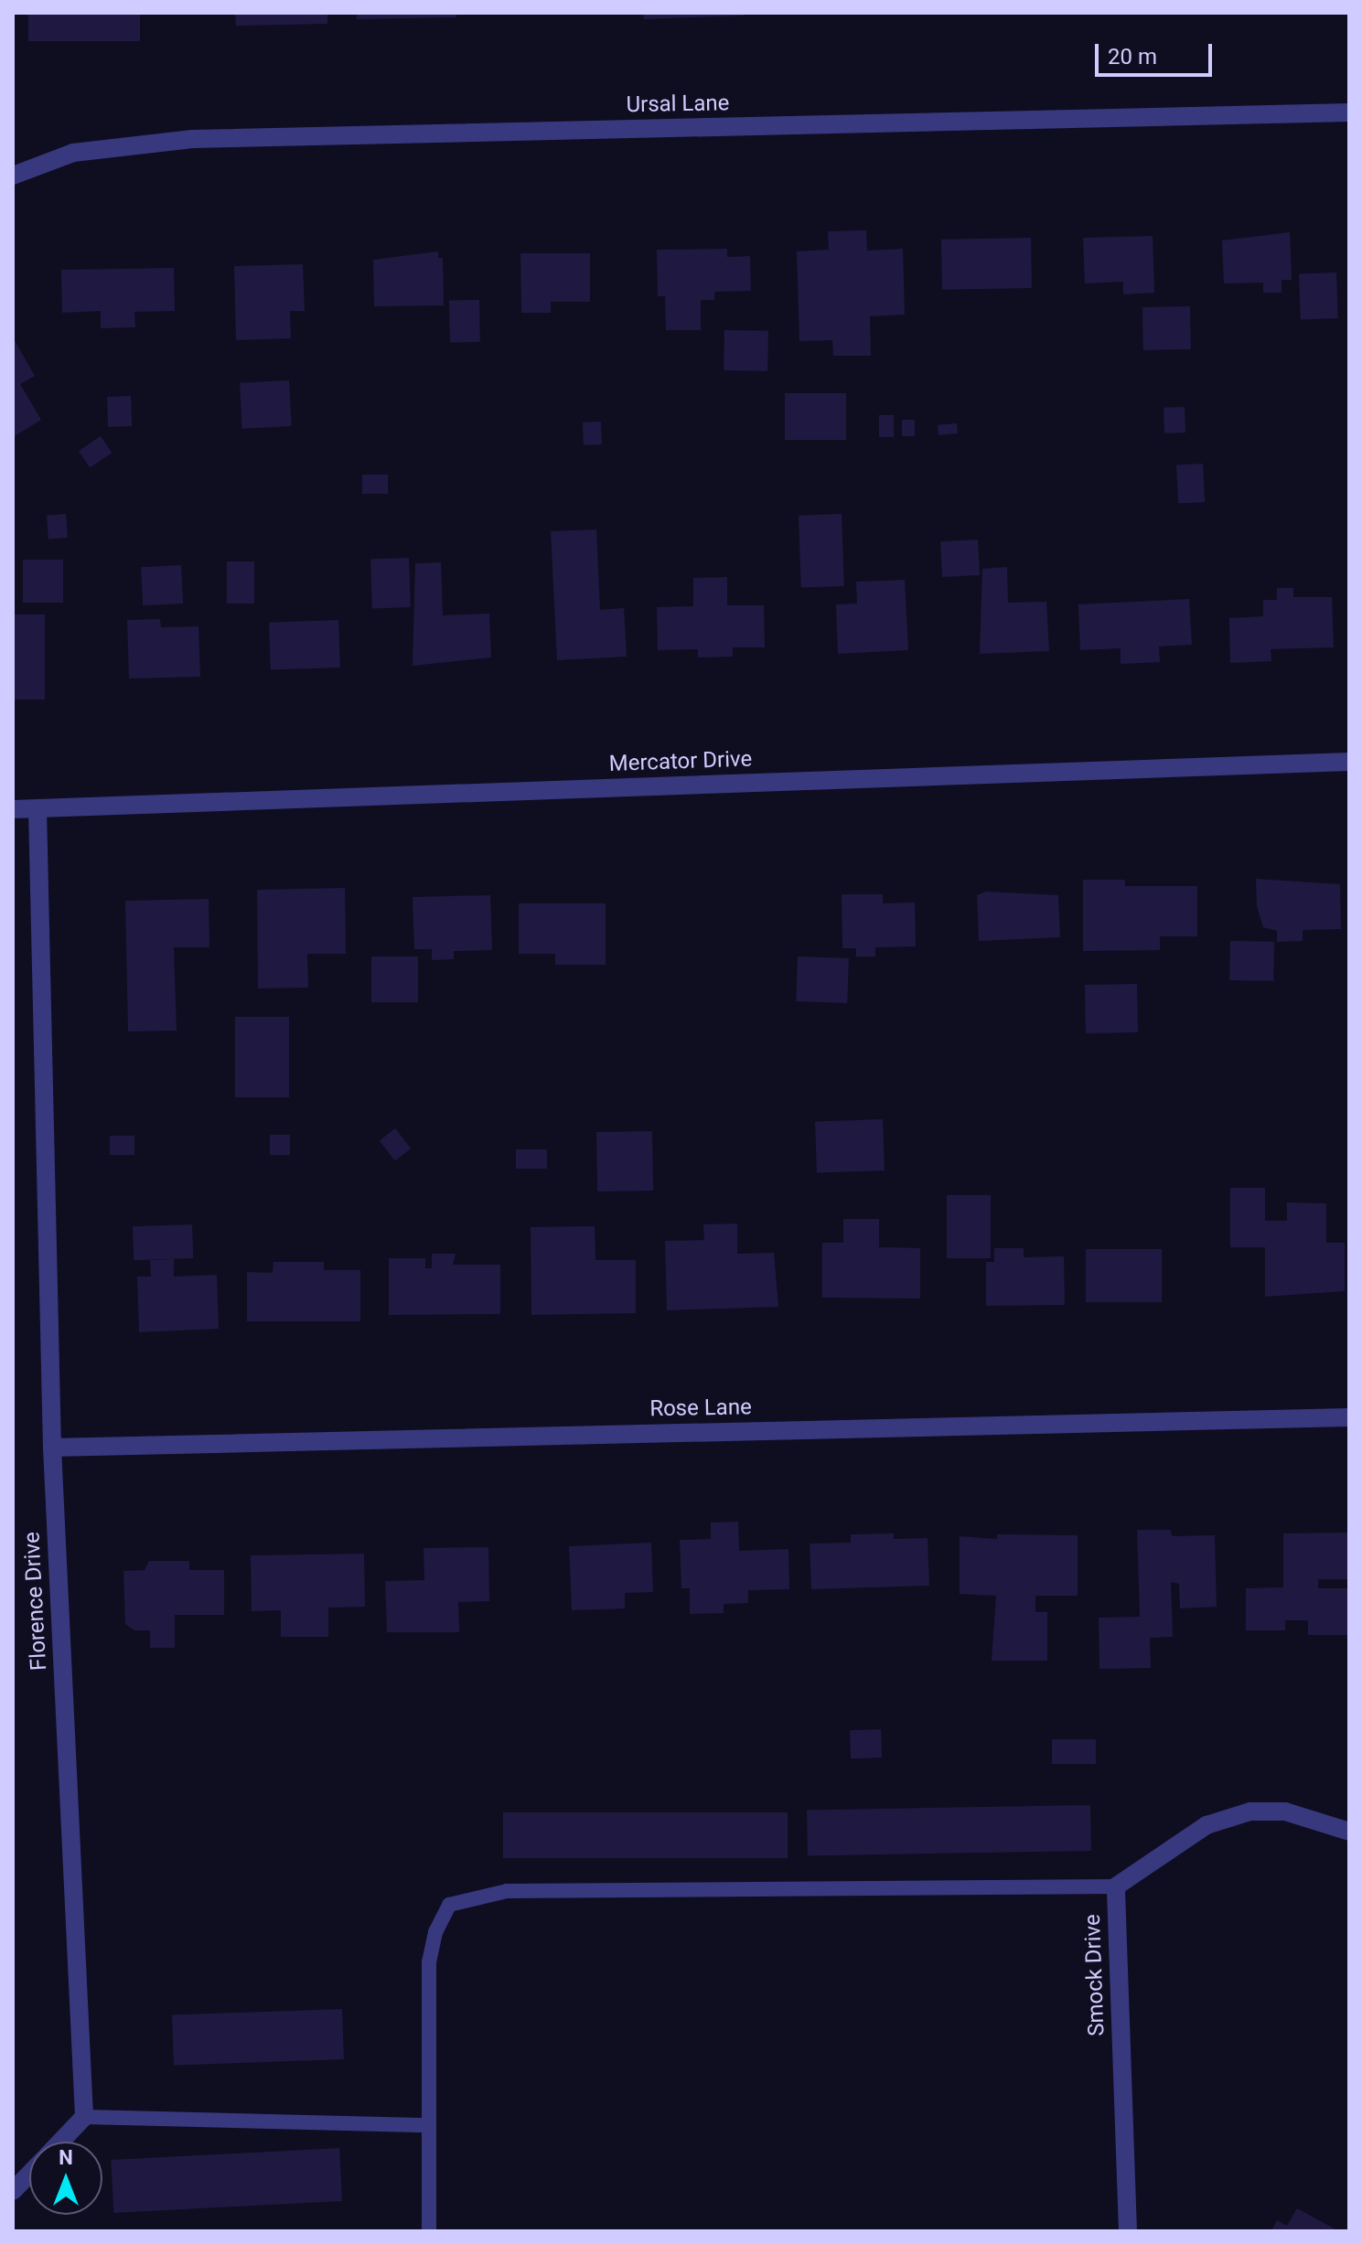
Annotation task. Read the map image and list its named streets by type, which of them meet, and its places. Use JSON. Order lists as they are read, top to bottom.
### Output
{
  "streets": {
    "street": [
      "Ursal Lane",
      "Mercator Drive",
      "Rose Lane",
      "Florence Drive",
      "Smock Drive"
    ]
  },
  "crossings": [
    ["Mercator Drive", "Florence Drive"],
    ["Rose Lane", "Florence Drive"]
  ],
  "scale_bar": "20 m",
  "north": "top"
}
